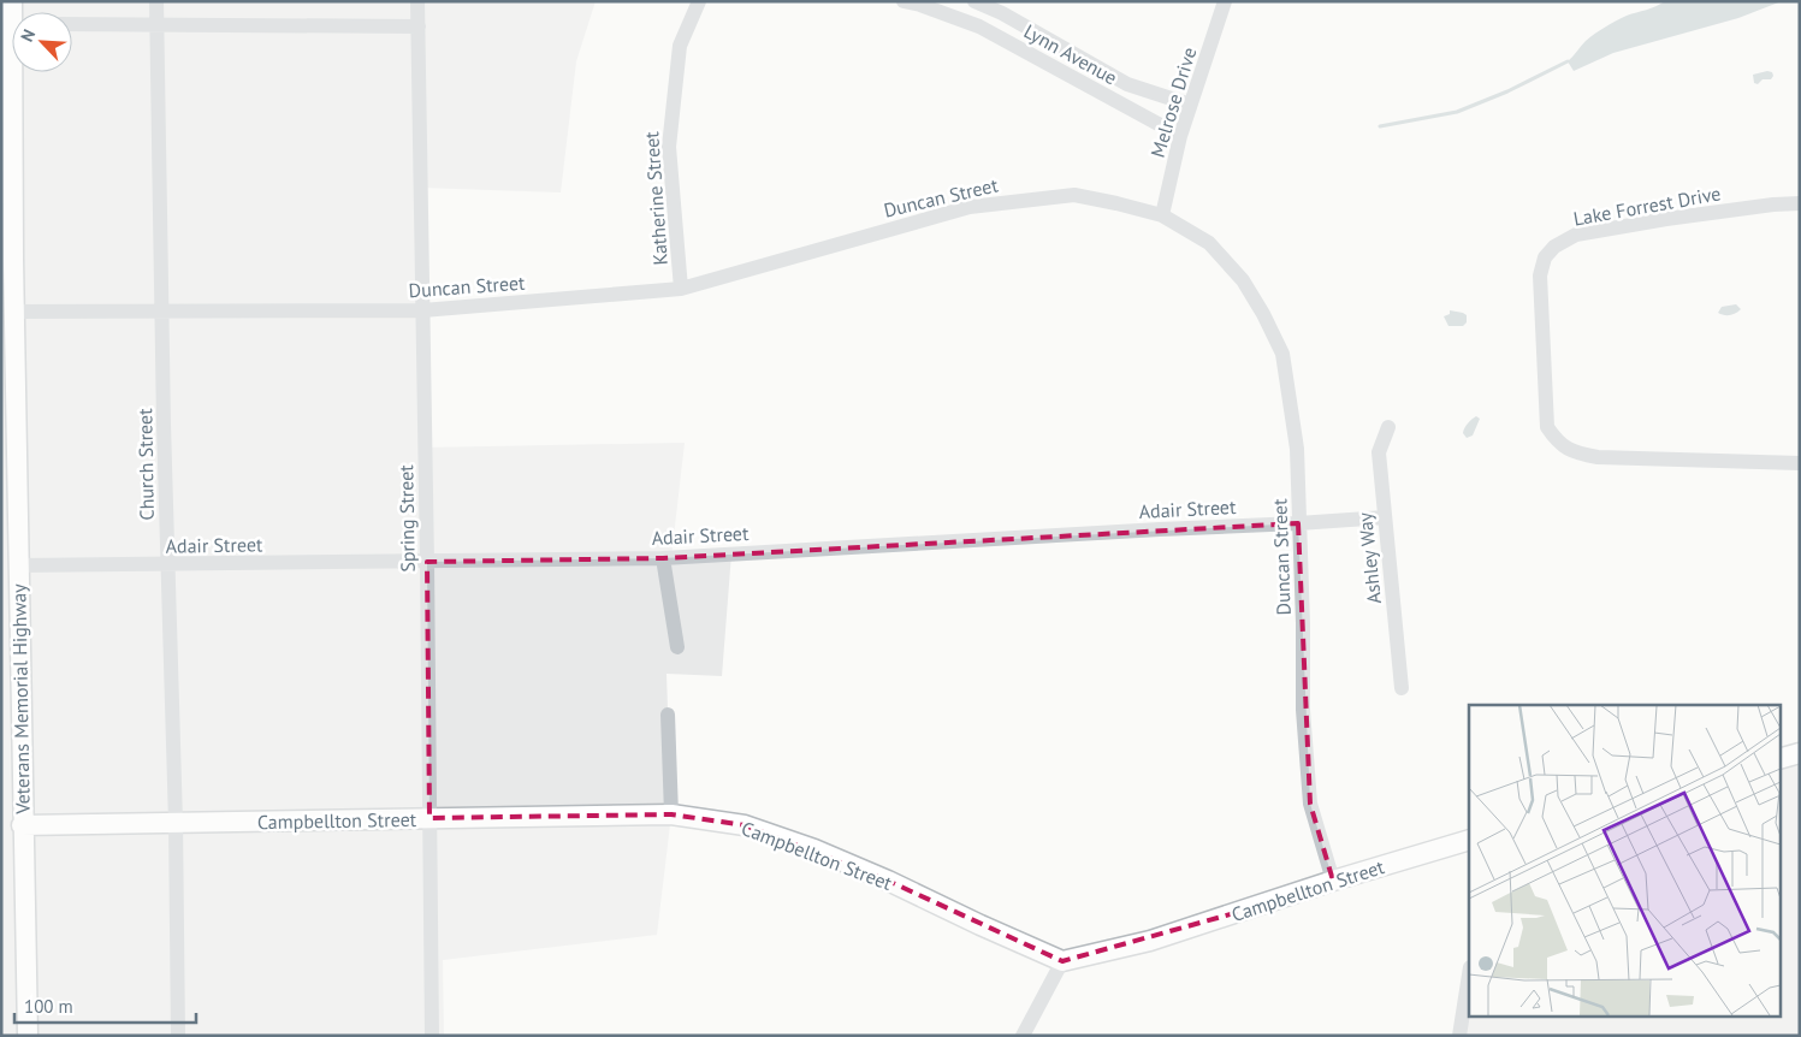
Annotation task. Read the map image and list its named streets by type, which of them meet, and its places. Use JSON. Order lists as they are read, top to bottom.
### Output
{
  "streets": {
    "main road": ["Veterans Memorial Highway", "Campbellton Street"],
    "street": [
      "Lynn Avenue",
      "Melrose Drive",
      "Duncan Street",
      "Katherine Street",
      "Lake Forrest Drive",
      "Church Street",
      "Adair Street",
      "Spring Street",
      "Ashley Way"
    ]
  },
  "crossings": [
    ["Lynn Avenue", "Melrose Drive"],
    ["Melrose Drive", "Duncan Street"],
    ["Duncan Street", "Katherine Street"],
    ["Duncan Street", "Church Street"],
    ["Duncan Street", "Adair Street"],
    ["Duncan Street", "Spring Street"],
    ["Duncan Street", "Veterans Memorial Highway"],
    ["Duncan Street", "Campbellton Street"],
    ["Church Street", "Adair Street"],
    ["Church Street", "Campbellton Street"],
    ["Adair Street", "Spring Street"],
    ["Adair Street", "Ashley Way"],
    ["Adair Street", "Veterans Memorial Highway"],
    ["Spring Street", "Campbellton Street"],
    ["Veterans Memorial Highway", "Campbellton Street"]
  ],
  "scale_bar": "100 m",
  "north": "top left"
}
